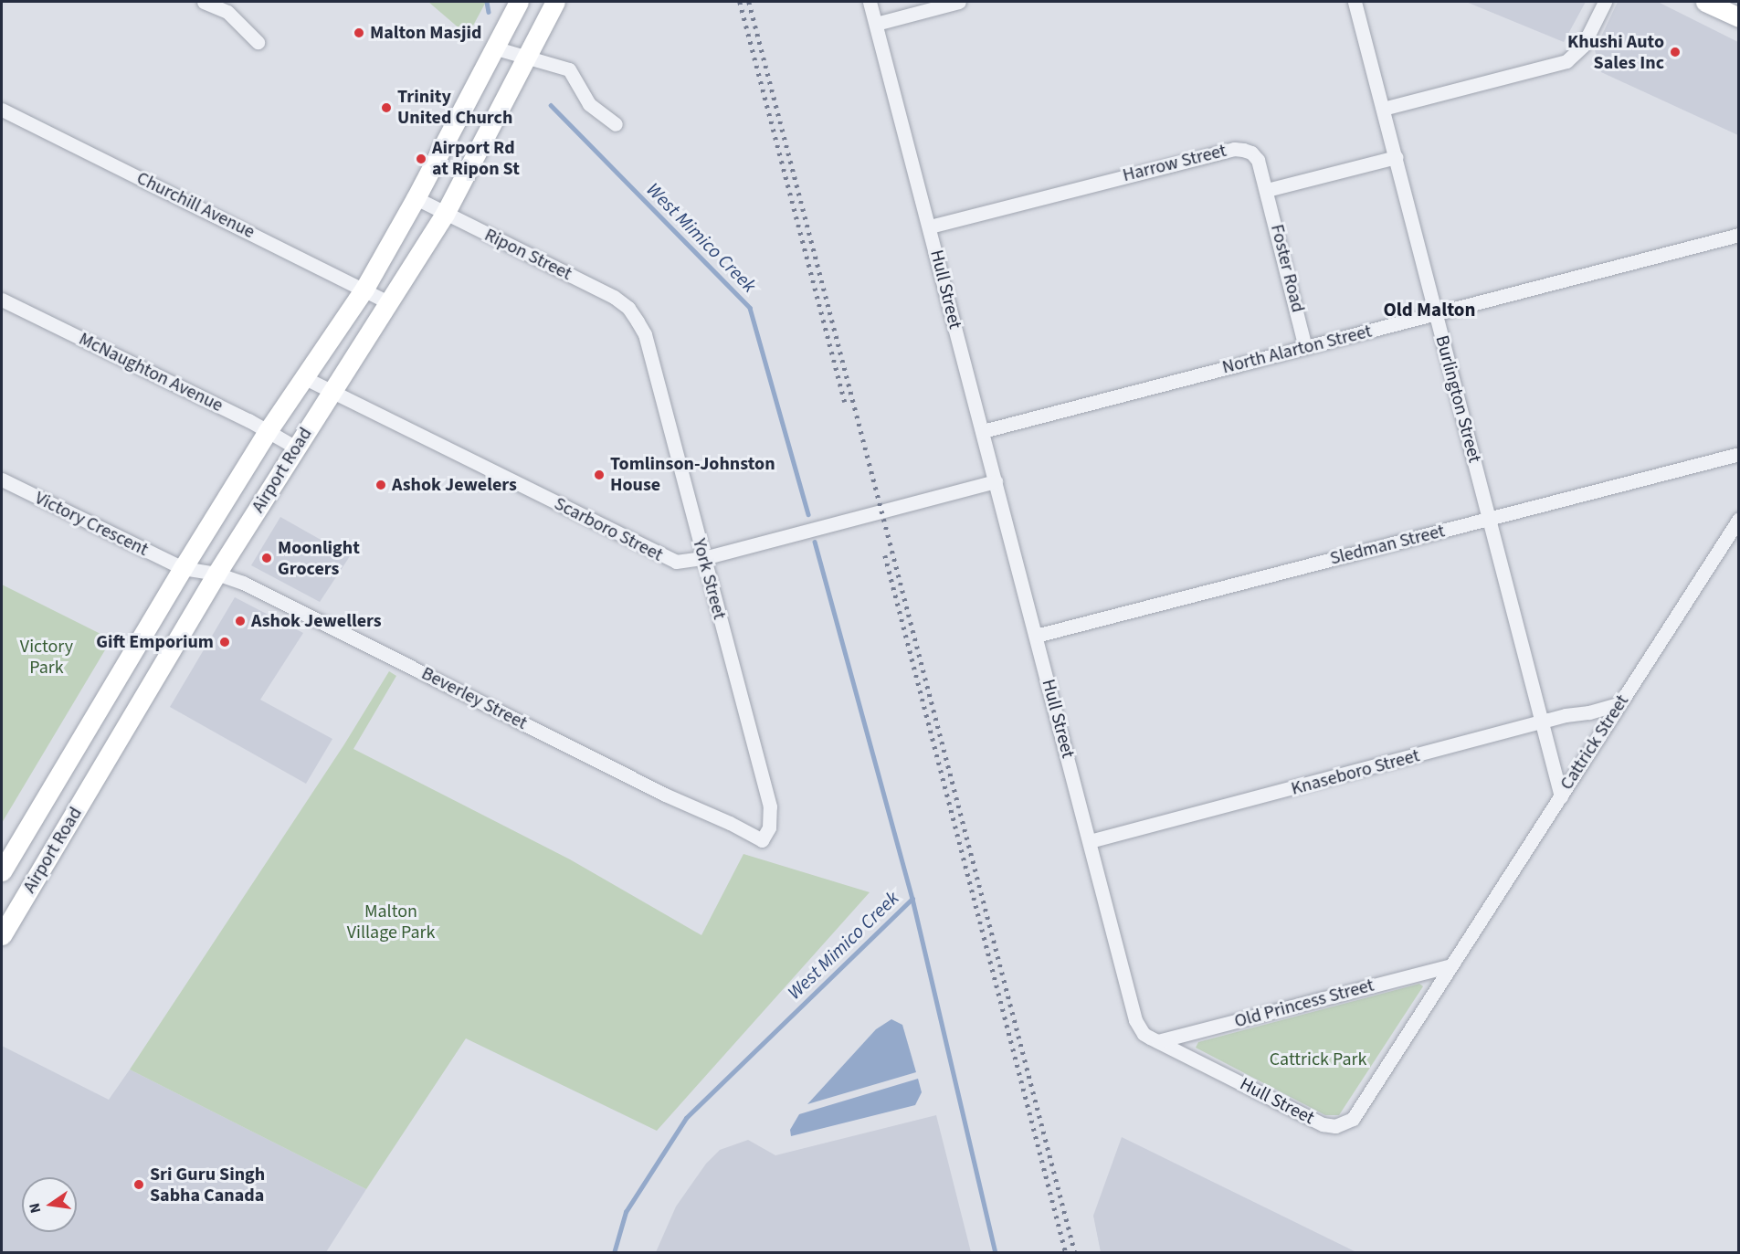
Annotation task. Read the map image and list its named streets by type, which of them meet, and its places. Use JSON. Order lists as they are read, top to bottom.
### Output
{
  "streets": {
    "main road": ["Airport Road"],
    "street": [
      "Harrow Street",
      "Churchill Avenue",
      "Ripon Street",
      "Foster Road",
      "Hull Street",
      "North Alarton Street",
      "McNaughton Avenue",
      "Burlington Street",
      "Victory Crescent",
      "Scarboro Street",
      "Sledman Street",
      "York Street",
      "Beverley Street",
      "Cattrick Street",
      "Knaseboro Street",
      "Old Princess Street"
    ]
  },
  "crossings": [
    ["Harrow Street", "Foster Road"],
    ["Harrow Street", "Hull Street"],
    ["Churchill Avenue", "Airport Road"],
    ["Ripon Street", "Airport Road"],
    ["Ripon Street", "York Street"],
    ["Foster Road", "North Alarton Street"],
    ["Hull Street", "North Alarton Street"],
    ["Hull Street", "Scarboro Street"],
    ["Hull Street", "Sledman Street"],
    ["Hull Street", "Cattrick Street"],
    ["Hull Street", "Knaseboro Street"],
    ["Hull Street", "Old Princess Street"],
    ["North Alarton Street", "Burlington Street"],
    ["McNaughton Avenue", "Airport Road"],
    ["Burlington Street", "Sledman Street"],
    ["Burlington Street", "Cattrick Street"],
    ["Burlington Street", "Knaseboro Street"],
    ["Airport Road", "Victory Crescent"],
    ["Airport Road", "Scarboro Street"],
    ["Airport Road", "Beverley Street"],
    ["Victory Crescent", "Beverley Street"],
    ["Scarboro Street", "York Street"],
    ["York Street", "Beverley Street"],
    ["Cattrick Street", "Knaseboro Street"],
    ["Cattrick Street", "Old Princess Street"]
  ],
  "districts": ["Old Malton"],
  "water": ["West Mimico Creek"],
  "parks": ["Victory Park", "Malton Village Park", "Cattrick Park"],
  "places": [
    "Malton Masjid",
    "Khushi Auto Sales Inc",
    "Trinity United Church",
    "Airport Rd at Ripon St",
    "Tomlinson-Johnston House",
    "Ashok Jewelers",
    "Moonlight Grocers",
    "Ashok Jewellers",
    "Gift Emporium",
    "Sri Guru Singh Sabha Canada"
  ],
  "north": "left"
}
